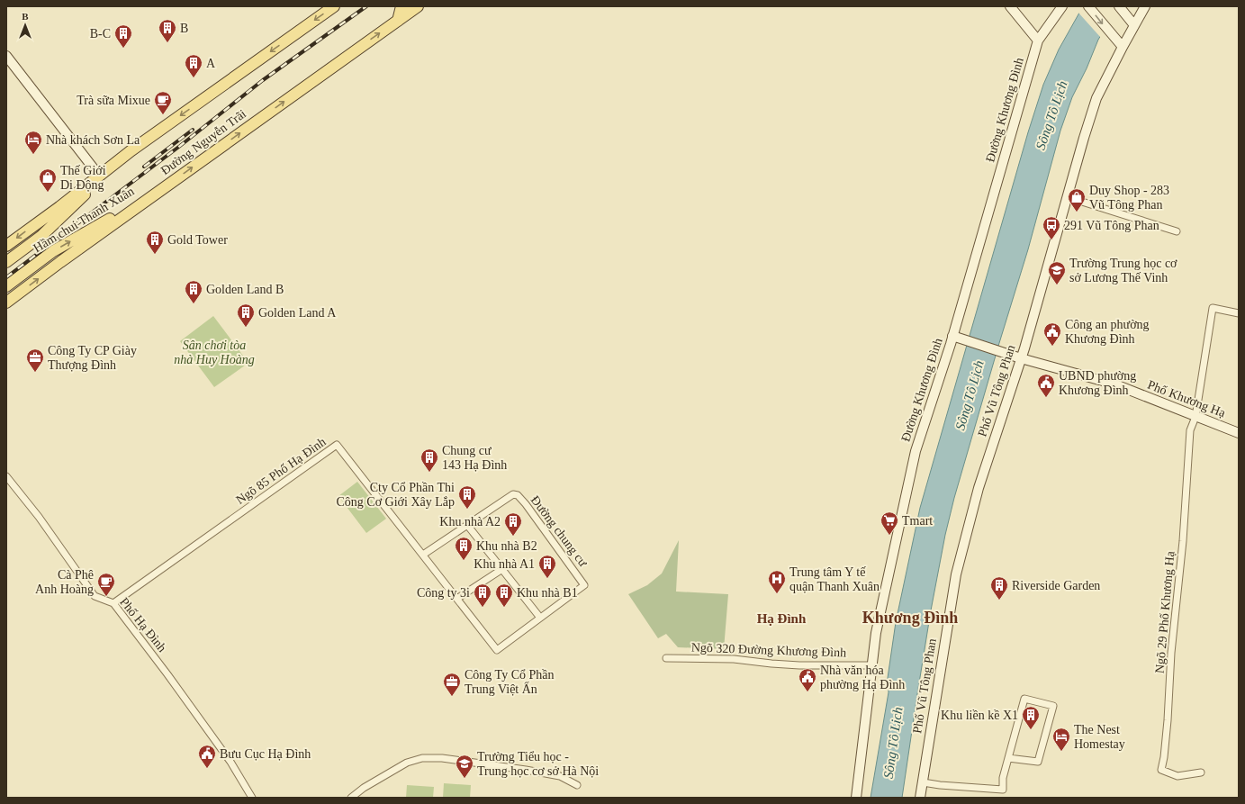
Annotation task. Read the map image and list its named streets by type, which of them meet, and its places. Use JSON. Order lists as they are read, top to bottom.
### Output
{
  "streets": {
    "main road": [
      "Đường Khương Đình",
      "Đường Nguyễn Trãi",
      "Hầm chui Thanh Xuân",
      "Phố Vũ Tông Phan",
      "Phố Khương Hạ"
    ],
    "street": [
      "Ngõ 85 Phố Hạ Đình",
      "Đường chung cư",
      "Ngõ 29 Phố Khương Hạ",
      "Phố Hạ Đình",
      "Ngõ 320 Đường Khương Đình"
    ]
  },
  "crossings": [
    ["Đường Khương Đình", "Phố Khương Hạ"],
    ["Đường Khương Đình", "Ngõ 320 Đường Khương Đình"],
    ["Đường Nguyễn Trãi", "Hầm chui Thanh Xuân"],
    ["Phố Vũ Tông Phan", "Phố Khương Hạ"],
    ["Phố Khương Hạ", "Ngõ 29 Phố Khương Hạ"],
    ["Ngõ 85 Phố Hạ Đình", "Đường chung cư"],
    ["Ngõ 85 Phố Hạ Đình", "Phố Hạ Đình"]
  ],
  "districts": ["Khương Đình", "Hạ Đình"],
  "water": ["Sông Tô Lịch"],
  "parks": ["Sân chơi tòa nhà Huy Hoàng"],
  "places": {
    "building": [
      "B",
      "B-C",
      "A",
      "Gold Tower",
      "Golden Land B",
      "Golden Land A",
      "Chung cư 143 Hạ Đình",
      "Cty Cổ Phần Thi Công Cơ Giới Xây Lắp",
      "Khu nhà A2",
      "Khu nhà B2",
      "Khu nhà A1",
      "Riverside Garden",
      "Công ty 3i",
      "Khu nhà B1",
      "Khu liền kề X1"
    ],
    "cafe": ["Trà sữa Mixue", "Cà Phê Anh Hoàng"],
    "hotel": ["Nhà khách Sơn La", "The Nest Homestay"],
    "shop": ["Thế Giới Di Động", "Duy Shop - 283 Vũ Tông Phan"],
    "bus stop": ["291 Vũ Tông Phan"],
    "school or university": ["Trường Trung học cơ sở Lương Thế Vinh", "Trường Tiểu học - Trung học cơ sở Hà Nội"],
    "public building": [
      "Công an phường Khương Đình",
      "UBND phường Khương Đình",
      "Nhà văn hóa phường Hạ Đình",
      "Bưu Cục Hạ Đình"
    ],
    "office": ["Công Ty CP Giày Thượng Đình", "Công Ty Cổ Phần Trung Việt Ấn"],
    "supermarket": ["Tmart"],
    "hospital": ["Trung tâm Y tế quận Thanh Xuân"]
  },
  "north": "top"
}
